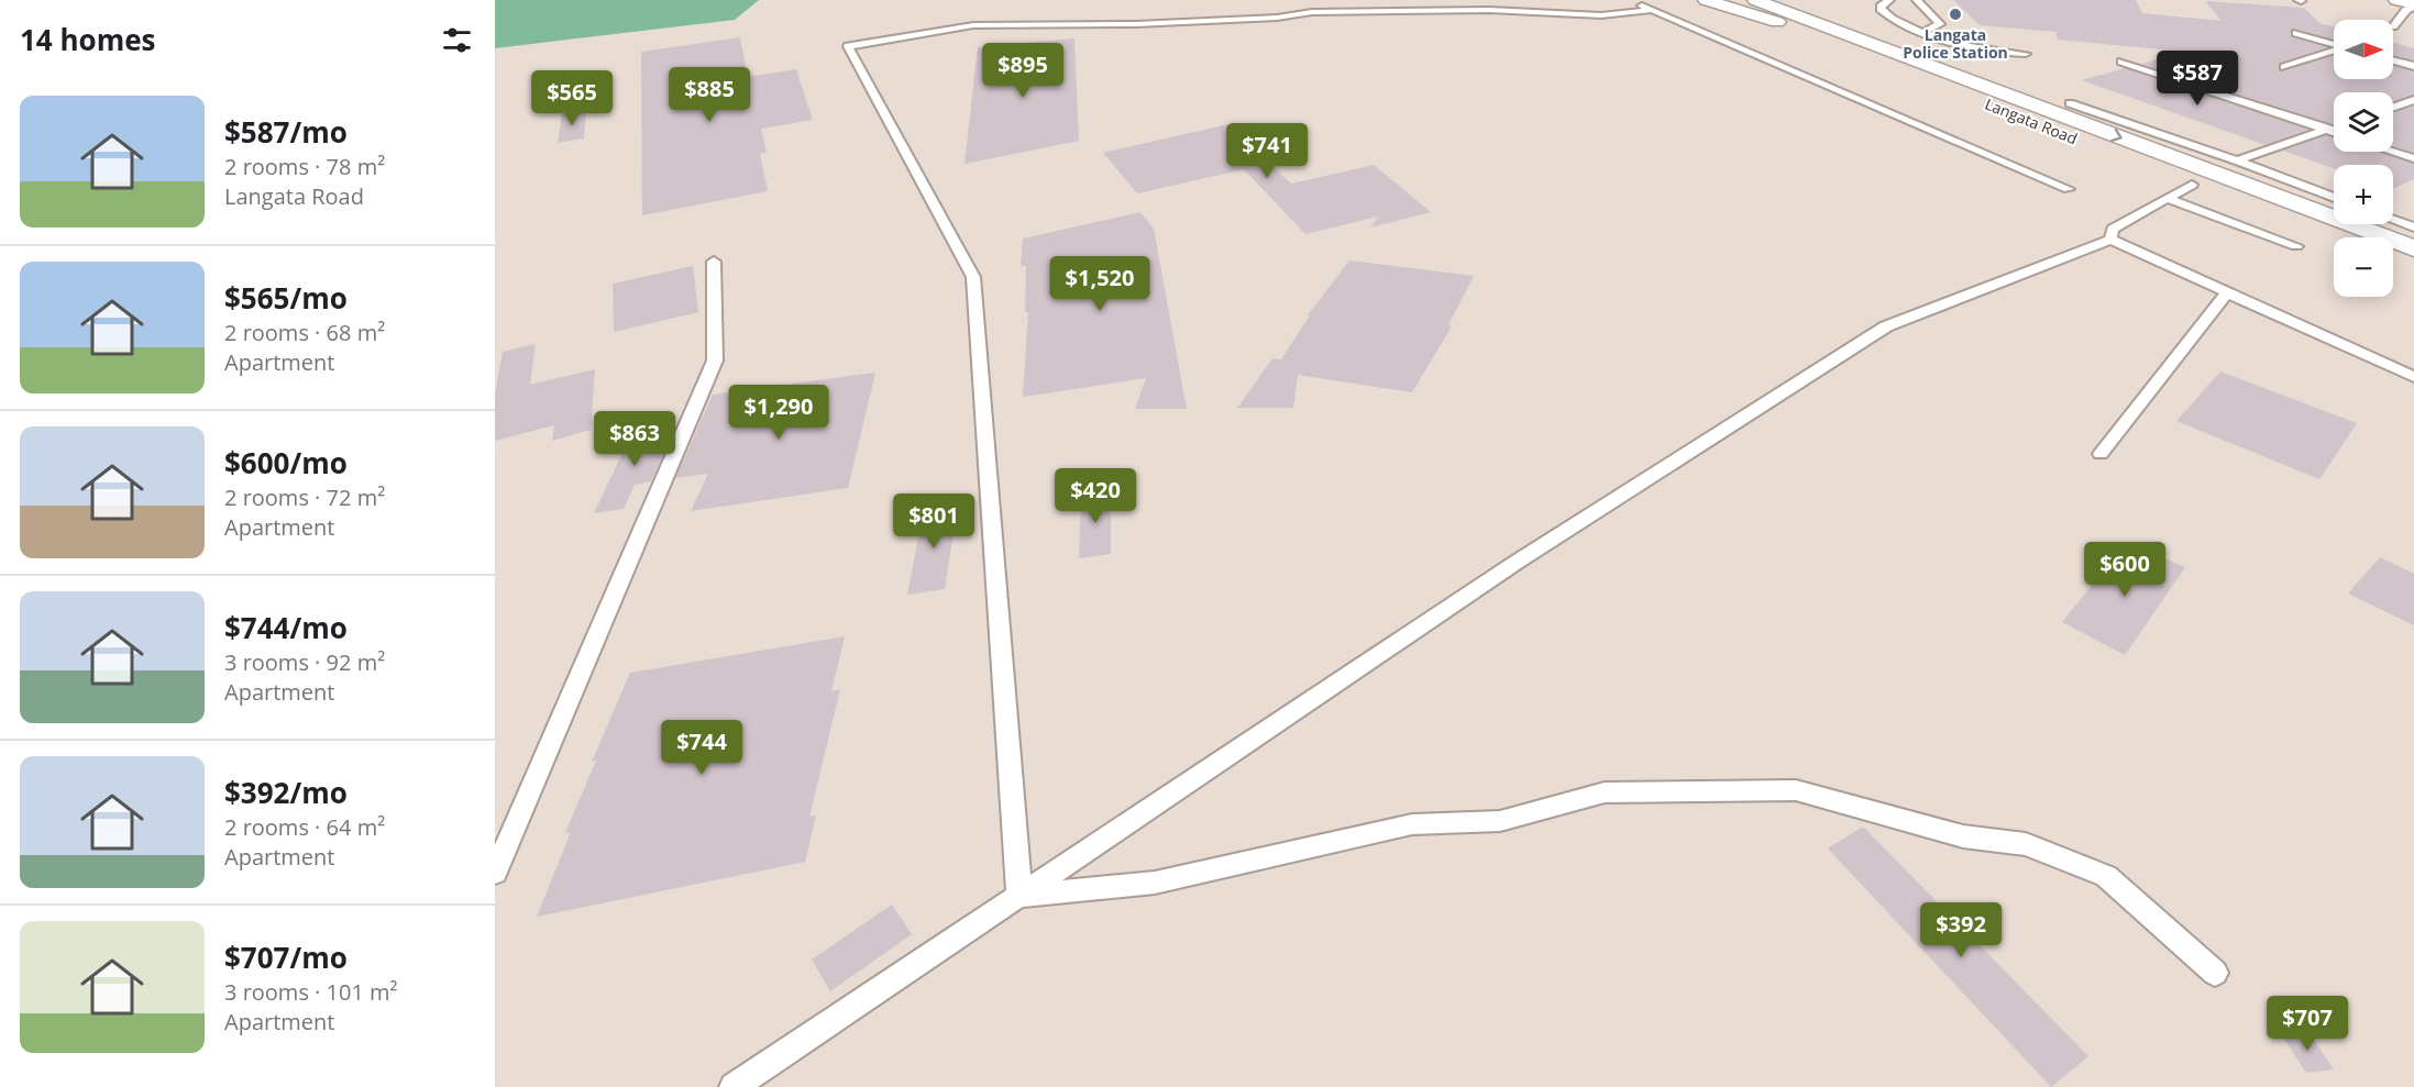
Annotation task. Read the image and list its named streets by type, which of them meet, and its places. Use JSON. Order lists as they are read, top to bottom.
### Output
{
  "streets": {
    "main road": ["Langata Road"]
  },
  "places": ["Langata Police Station"],
  "north": "right",
  "page": {
    "heading": "14 homes",
    "map_buttons": ["+", "−"],
    "price": [
      "$895",
      "$587",
      "$885",
      "$565",
      "$741",
      "$1,520",
      "$1,290",
      "$863",
      "$420",
      "$801",
      "$600",
      "$744",
      "$392",
      "$707"
    ],
    "list": [
      {
        "name": "$587/mo",
        "note": "2 rooms · 78 m² · Langata Road"
      },
      {
        "name": "$565/mo",
        "note": "2 rooms · 68 m² · Apartment"
      },
      {
        "name": "$600/mo",
        "note": "2 rooms · 72 m² · Apartment"
      },
      {
        "name": "$744/mo",
        "note": "3 rooms · 92 m² · Apartment"
      },
      {
        "name": "$392/mo",
        "note": "2 rooms · 64 m² · Apartment"
      },
      {
        "name": "$707/mo",
        "note": "3 rooms · 101 m² · Apartment"
      }
    ]
  }
}
